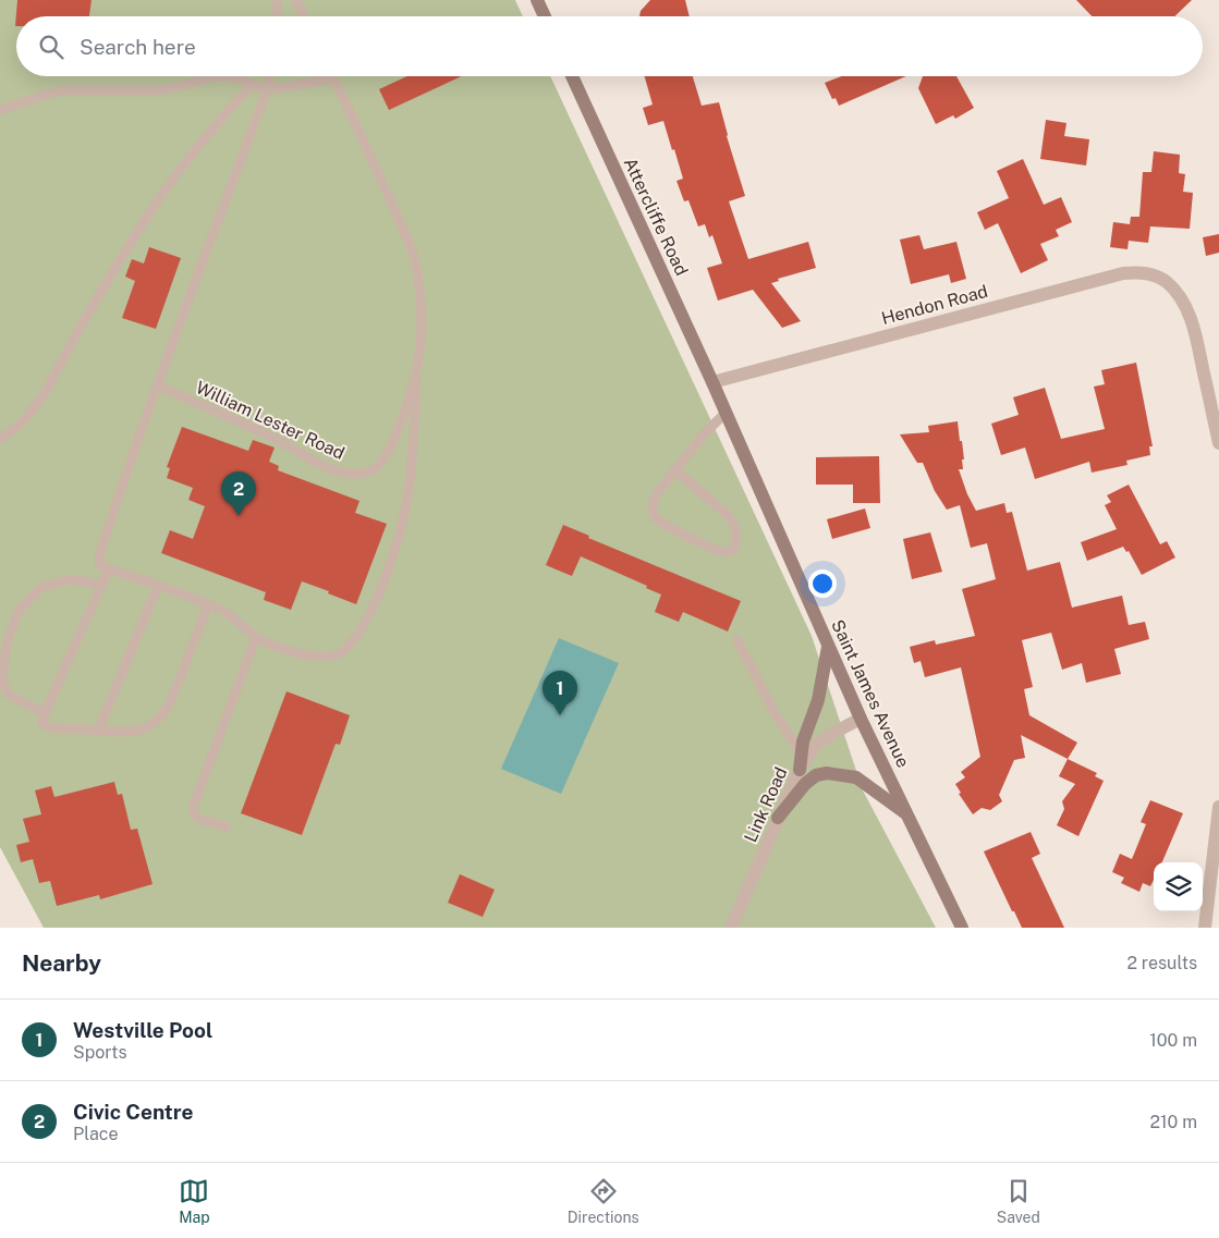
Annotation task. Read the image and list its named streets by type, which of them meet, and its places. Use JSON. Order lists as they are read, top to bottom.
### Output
{
  "streets": {
    "main road": ["Attercliffe Road", "Saint James Avenue"],
    "street": ["Hendon Road", "Link Road"],
    "lane": ["William Lester Road"]
  },
  "crossings": [
    ["Attercliffe Road", "Hendon Road"],
    ["Attercliffe Road", "Saint James Avenue"],
    ["Hendon Road", "Saint James Avenue"],
    ["Saint James Avenue", "Link Road"]
  ],
  "page": {
    "search": "Search here",
    "pins": ["2", "1"],
    "heading": ["Nearby", "2 results"],
    "list": [
      {
        "mark": "1",
        "name": "Westville Pool",
        "note": "Sports",
        "value": "100 m"
      },
      {
        "mark": "2",
        "name": "Civic Centre",
        "note": "Place",
        "value": "210 m"
      }
    ],
    "nav": ["Map", "Directions", "Saved"]
  }
}
